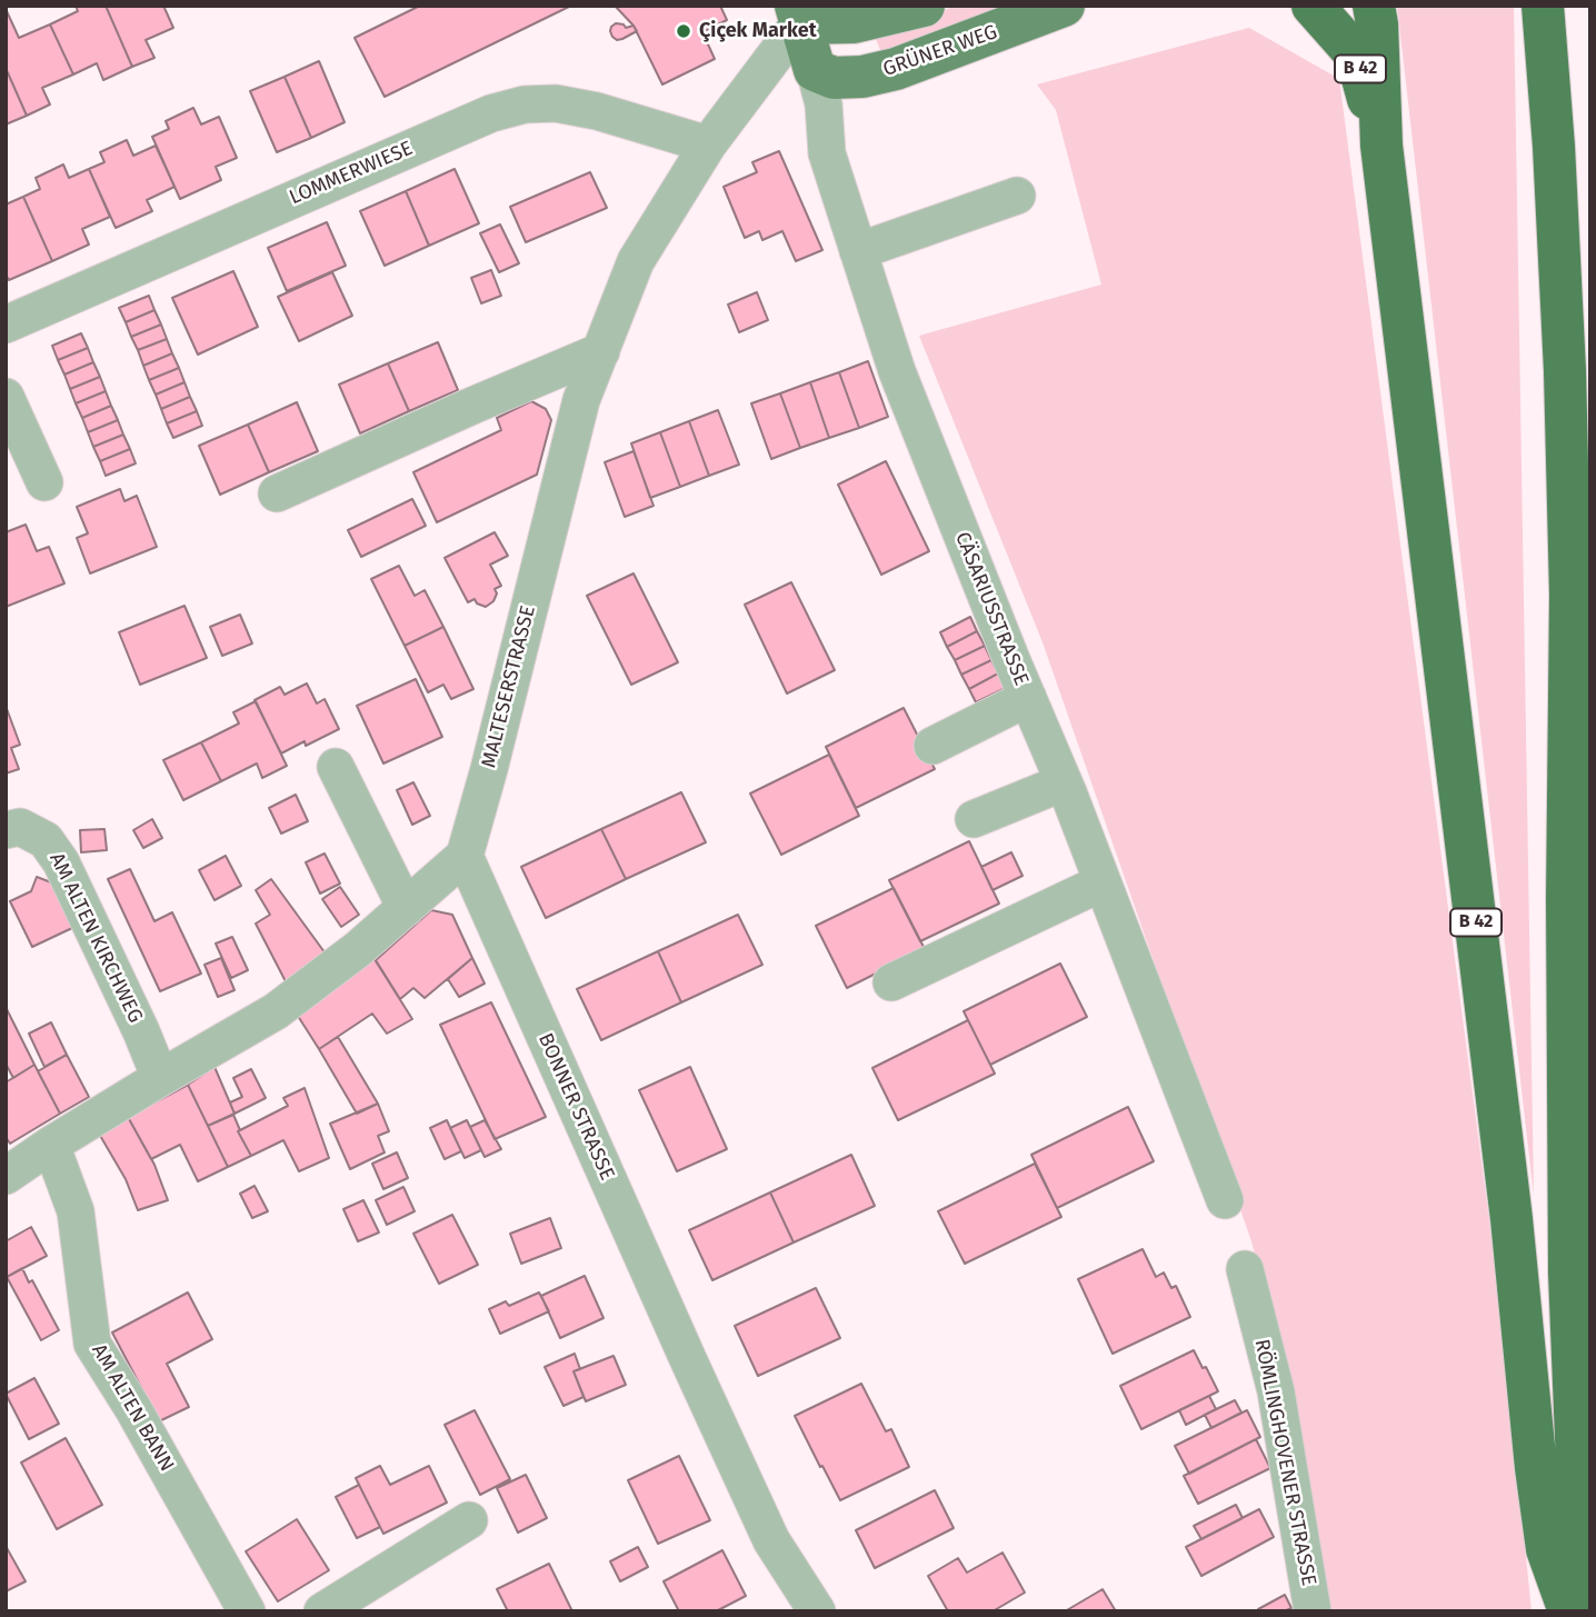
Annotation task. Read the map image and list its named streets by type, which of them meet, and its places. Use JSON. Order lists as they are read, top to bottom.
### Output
{
  "streets": {
    "highway": ["B 42"],
    "main road": ["GRÜNER WEG", "CÄSARIUSSTRASSE"],
    "street": [
      "LOMMERWIESE",
      "MALTESERSTRASSE",
      "AM ALTEN KIRCHWEG",
      "BONNER STRASSE",
      "AM ALTEN BANN",
      "RÖMLINGHOVENER STRASSE"
    ]
  },
  "crossings": [
    ["GRÜNER WEG", "CÄSARIUSSTRASSE"],
    ["LOMMERWIESE", "MALTESERSTRASSE"],
    ["CÄSARIUSSTRASSE", "MALTESERSTRASSE"],
    ["MALTESERSTRASSE", "BONNER STRASSE"]
  ],
  "places": ["Çiçek Market"]
}
